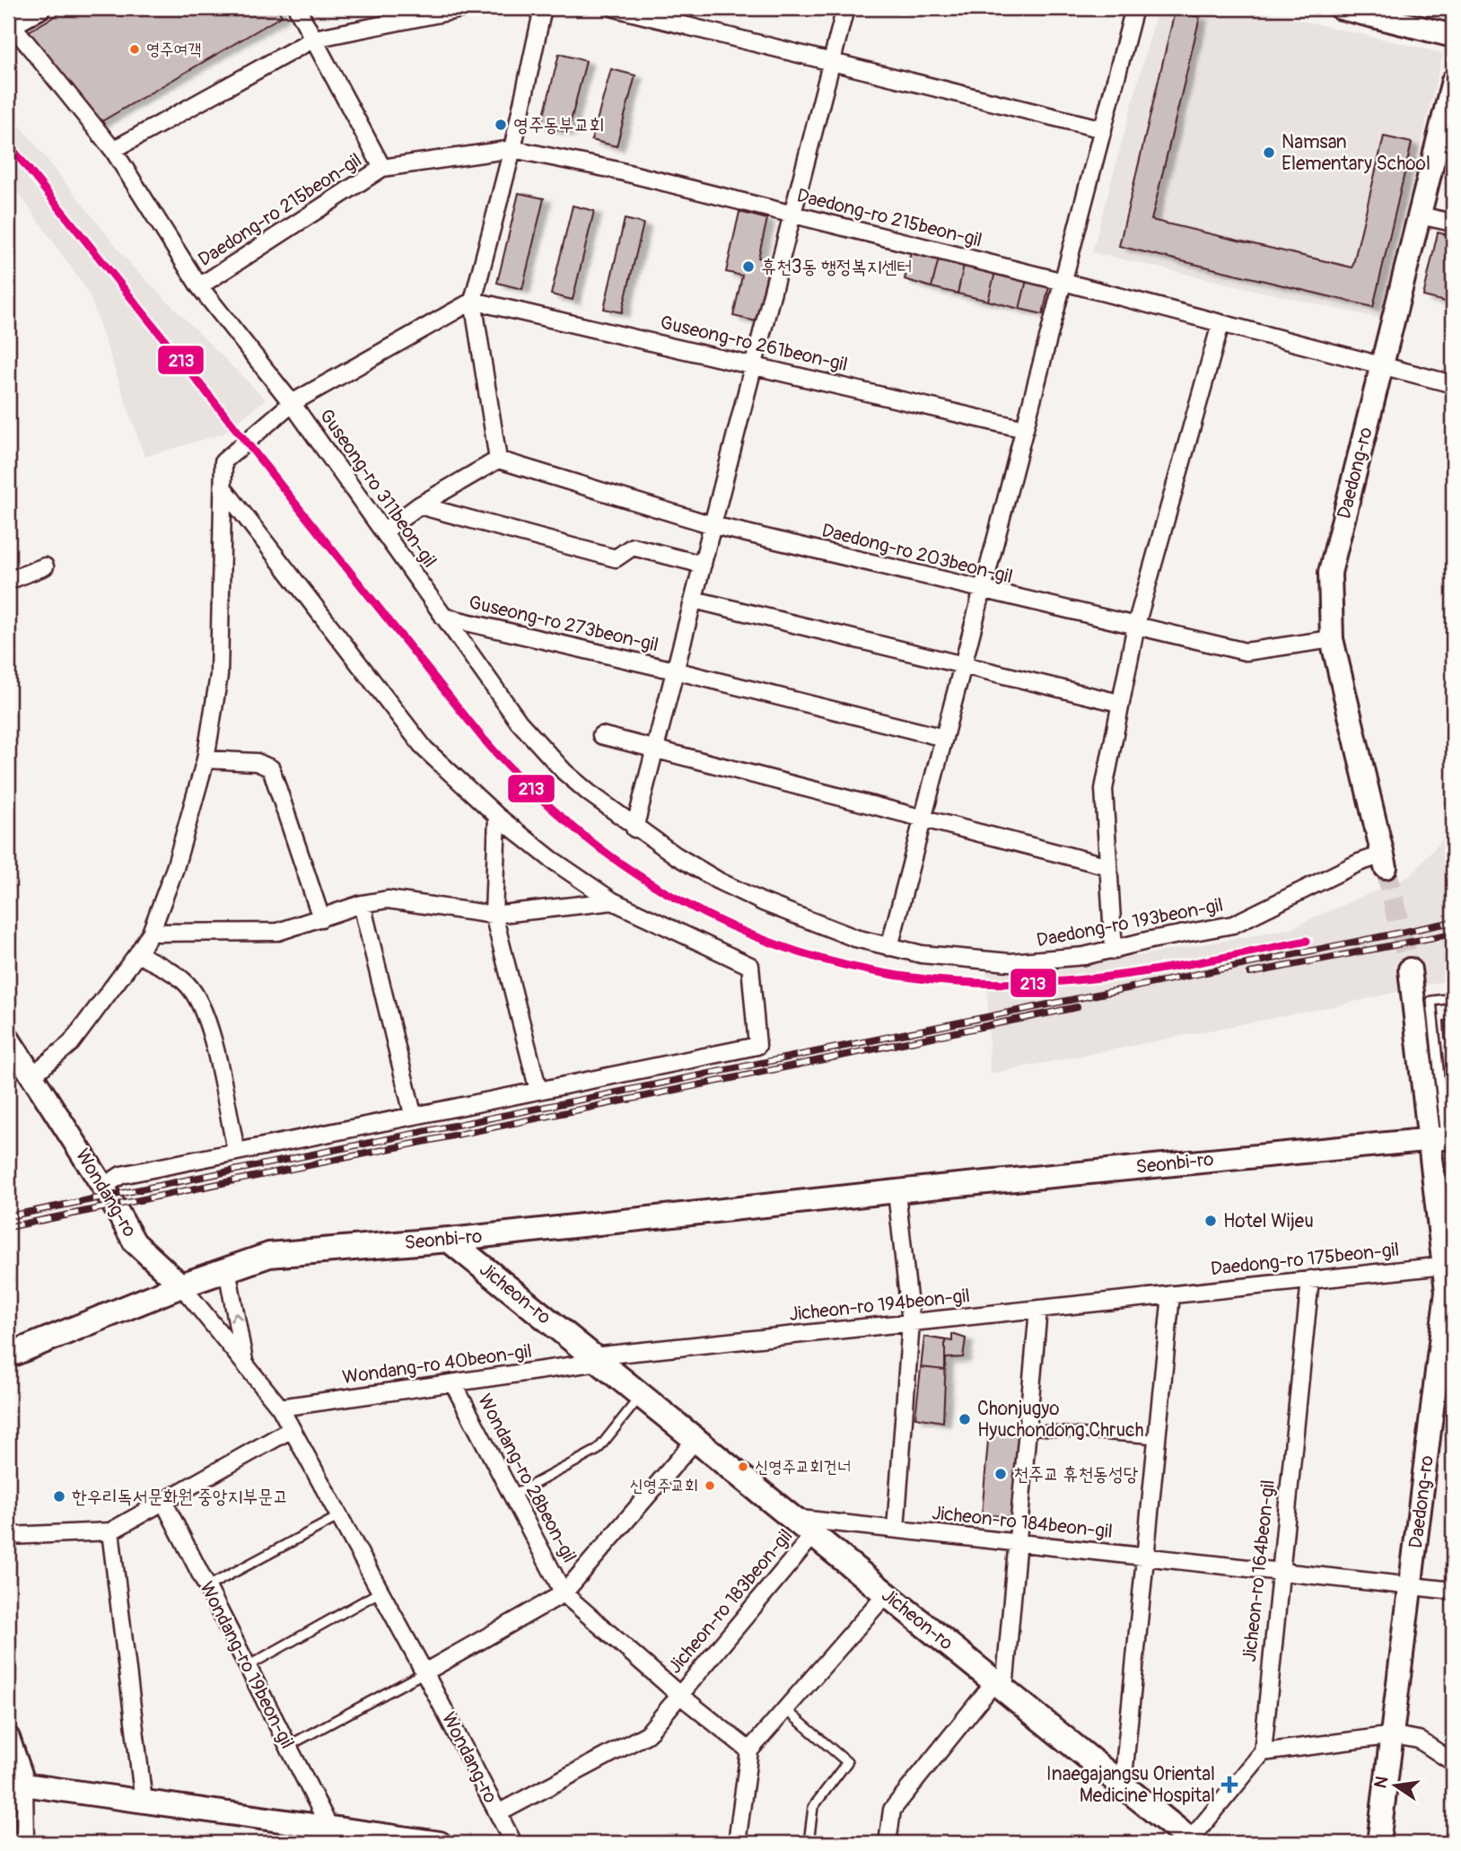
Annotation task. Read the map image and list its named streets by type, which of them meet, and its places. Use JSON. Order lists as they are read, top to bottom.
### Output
{
  "streets": {
    "main road": ["Seonbi-ro", "Jicheon-ro"],
    "street": [
      "Daedong-ro 215beon-gil",
      "Guseong-ro 261beon-gil",
      "Daedong-ro",
      "Guseong-ro 311beon-gil",
      "Daedong-ro 203beon-gil",
      "Guseong-ro 273beon-gil",
      "Daedong-ro 193beon-gil",
      "Wondang-ro",
      "Daedong-ro 175beon-gil",
      "Jicheon-ro 194beon-gil",
      "Wondang-ro 40beon-gil",
      "Wondang-ro 28beon-gil",
      "Jicheon-ro 184beon-gil",
      "Jicheon-ro 164beon-gil",
      "Jicheon-ro 183beon-gil",
      "Wondang-ro 19beon-gil"
    ]
  },
  "crossings": [
    ["Daedong-ro 215beon-gil", "Daedong-ro"],
    ["Daedong-ro 215beon-gil", "Guseong-ro 311beon-gil"],
    ["Daedong-ro 215beon-gil", "Guseong-ro 273beon-gil"],
    ["Guseong-ro 261beon-gil", "Guseong-ro 273beon-gil"],
    ["Daedong-ro", "Daedong-ro 203beon-gil"],
    ["Daedong-ro", "Daedong-ro 193beon-gil"],
    ["Daedong-ro", "Seonbi-ro"],
    ["Daedong-ro", "Daedong-ro 175beon-gil"],
    ["Daedong-ro", "Jicheon-ro 184beon-gil"],
    ["Guseong-ro 311beon-gil", "Guseong-ro 273beon-gil"],
    ["Guseong-ro 311beon-gil", "Daedong-ro 193beon-gil"],
    ["Daedong-ro 203beon-gil", "Guseong-ro 273beon-gil"],
    ["Guseong-ro 273beon-gil", "Daedong-ro 193beon-gil"],
    ["Seonbi-ro", "Wondang-ro"],
    ["Seonbi-ro", "Jicheon-ro"],
    ["Wondang-ro", "Wondang-ro 40beon-gil"],
    ["Wondang-ro", "Wondang-ro 28beon-gil"],
    ["Wondang-ro", "Jicheon-ro 183beon-gil"],
    ["Daedong-ro 175beon-gil", "Jicheon-ro 194beon-gil"],
    ["Daedong-ro 175beon-gil", "Jicheon-ro 164beon-gil"],
    ["Jicheon-ro", "Jicheon-ro 194beon-gil"],
    ["Jicheon-ro", "Wondang-ro 40beon-gil"],
    ["Jicheon-ro", "Jicheon-ro 184beon-gil"],
    ["Jicheon-ro", "Jicheon-ro 183beon-gil"],
    ["Jicheon-ro 194beon-gil", "Wondang-ro 40beon-gil"],
    ["Wondang-ro 40beon-gil", "Wondang-ro 28beon-gil"],
    ["Wondang-ro 28beon-gil", "Jicheon-ro 183beon-gil"],
    ["Jicheon-ro 184beon-gil", "Jicheon-ro 164beon-gil"]
  ],
  "places": {
    "other": [
      "영주여객",
      "영주동부교회",
      "Namsan Elementary School",
      "휴천3동 행정복지센터",
      "Hotel Wijeu",
      "Chonjugyo Hyuchondong Chruch",
      "신영주교회건너",
      "천주교 휴천동성당",
      "신영주교회",
      "한우리독서문화원 중앙지부문고"
    ],
    "health": ["Inaegajangsu Oriental Medicine Hospital"]
  },
  "lines": ["transit line 213"],
  "north": "left"
}
